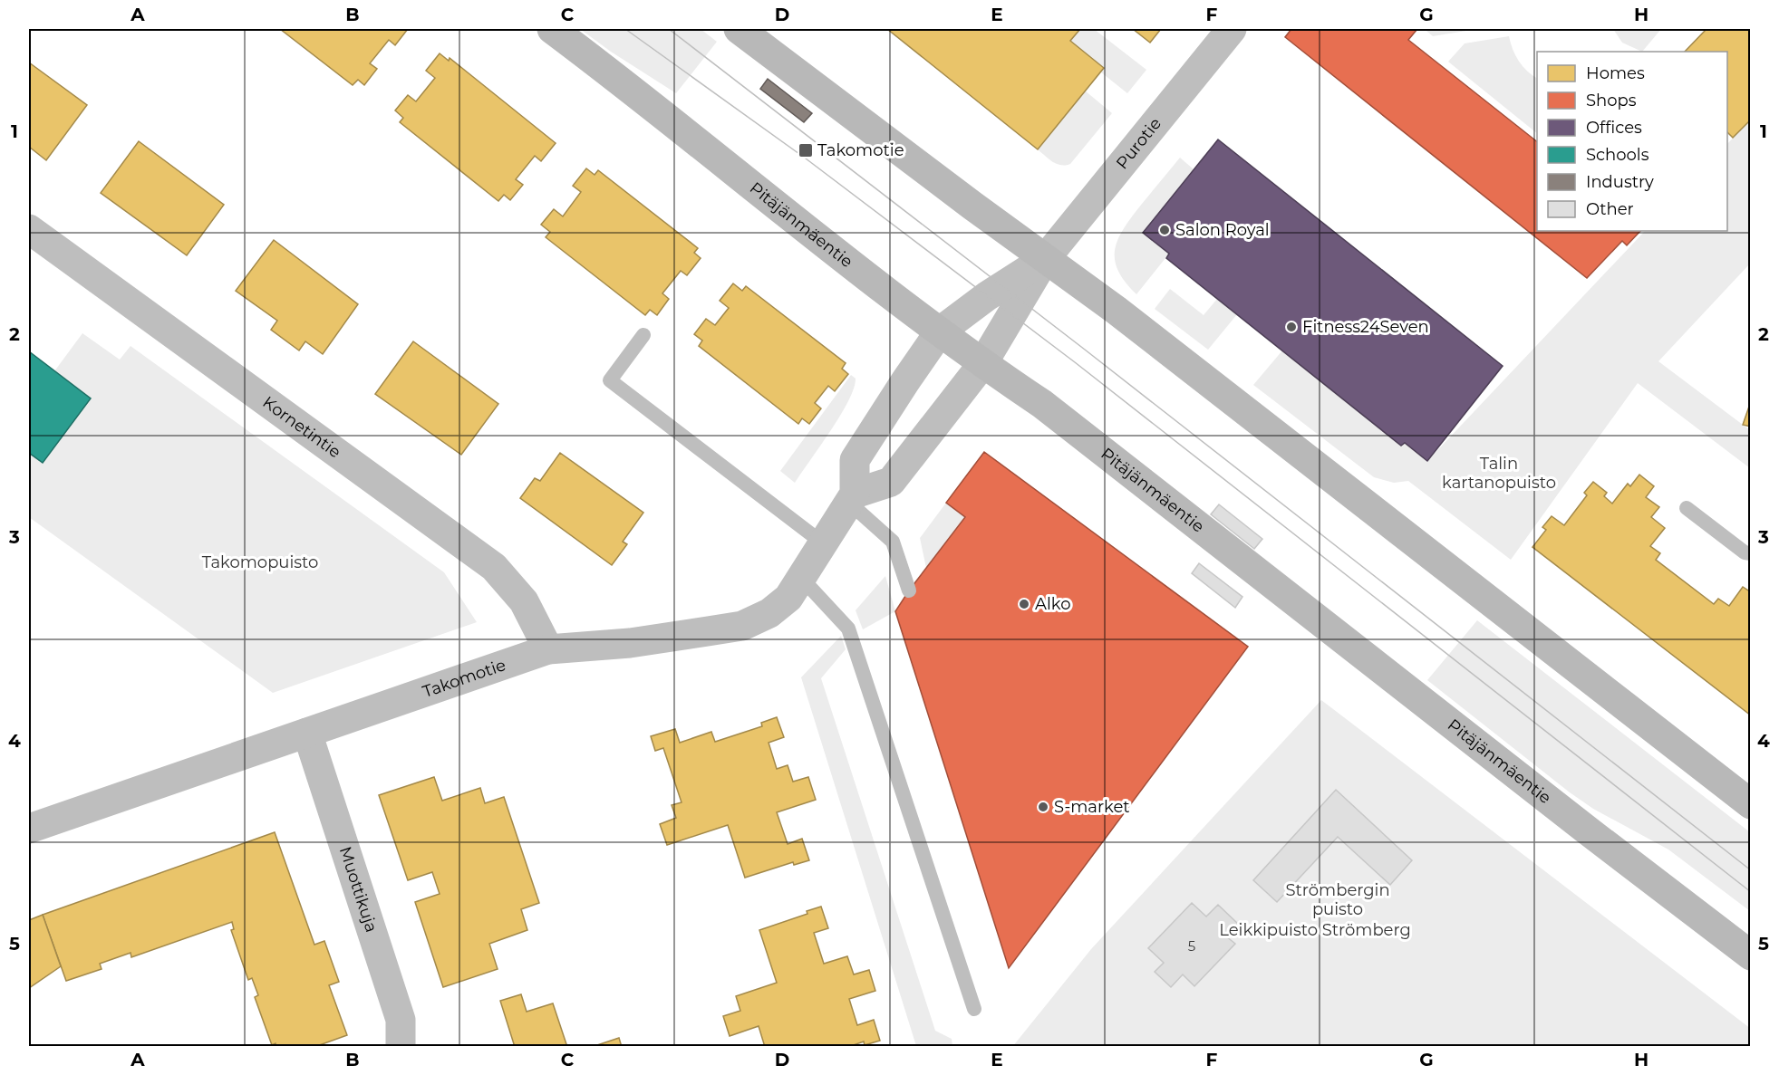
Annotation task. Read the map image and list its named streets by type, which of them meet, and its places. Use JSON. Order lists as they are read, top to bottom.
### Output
{
  "streets": {
    "main road": ["Pitäjänmäentie"],
    "street": [
      "Purotie",
      "Kornetintie",
      "Takomotie",
      "Muottikuja"
    ]
  },
  "crossings": [
    ["Kornetintie", "Takomotie"],
    ["Takomotie", "Muottikuja"]
  ],
  "parks": [
    "Talin kartanopuisto",
    "Takomopuisto",
    "Strömbergin puisto",
    "Leikkipuisto Strömberg"
  ],
  "places": {
    "transit": ["Takomotie"],
    "other": [
      "Salon Royal",
      "Fitness24Seven",
      "Alko",
      "S-market"
    ]
  },
  "house_numbers": ["5"],
  "legend": [
    "Homes",
    "Shops",
    "Offices",
    "Schools",
    "Industry",
    "Other"
  ],
  "grid": {
    "columns": [
      "A",
      "B",
      "C",
      "D",
      "E",
      "F",
      "G",
      "H"
    ],
    "rows": [
      "1",
      "2",
      "3",
      "4",
      "5"
    ]
  }
}
